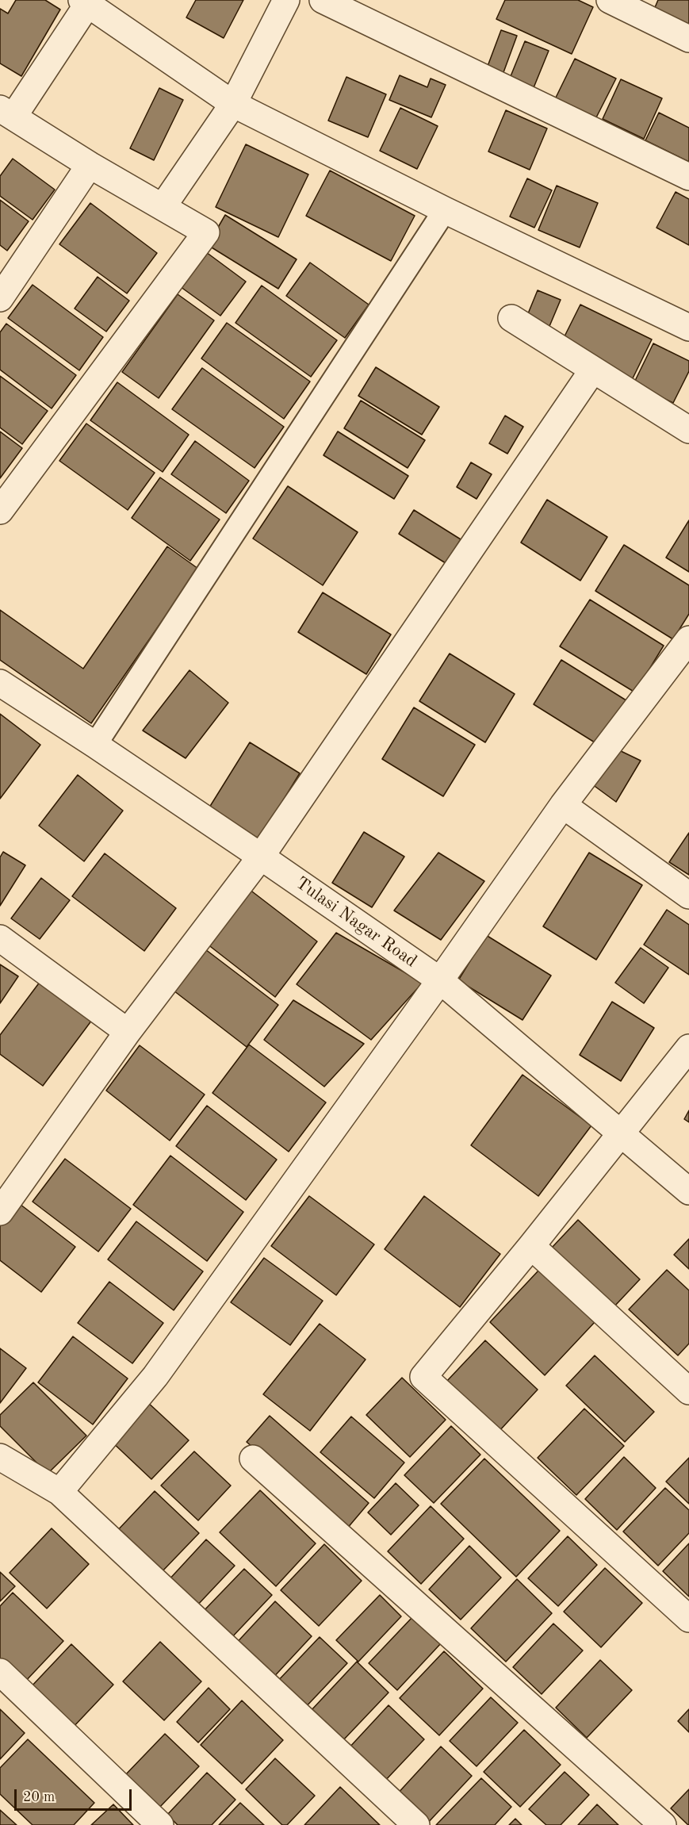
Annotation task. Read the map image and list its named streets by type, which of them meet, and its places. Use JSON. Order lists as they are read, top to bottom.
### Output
{
  "streets": {
    "street": ["Tulasi Nagar Road"]
  },
  "scale_bar": "20 m"
}
